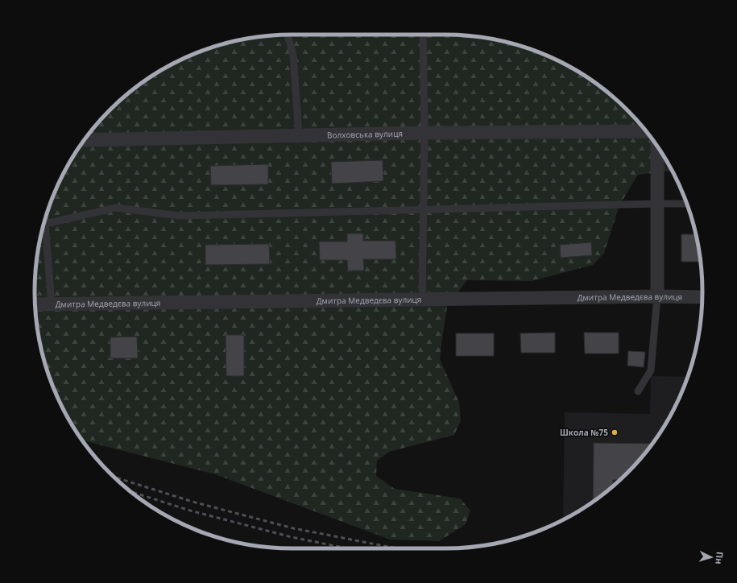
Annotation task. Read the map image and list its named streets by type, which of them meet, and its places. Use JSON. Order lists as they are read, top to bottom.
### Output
{
  "streets": {
    "street": ["Волховська вулиця", "Дмитра Медведєва вулиця"]
  },
  "places": ["Школа №75"],
  "north": "right"
}
